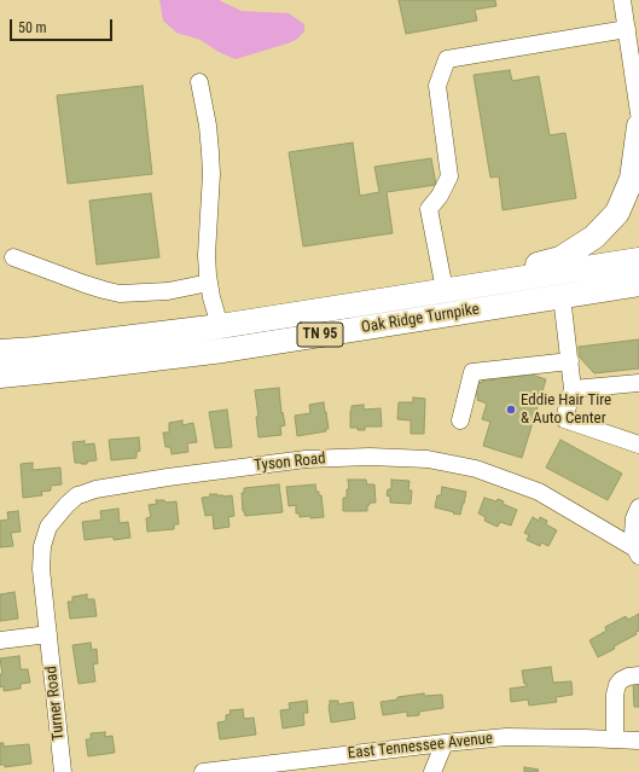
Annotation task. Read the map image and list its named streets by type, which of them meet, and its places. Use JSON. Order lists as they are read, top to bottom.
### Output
{
  "streets": {
    "highway": ["Oak Ridge Turnpike", "TN 95"],
    "street": ["Tyson Road", "Turner Road", "East Tennessee Avenue"]
  },
  "crossings": [
    ["Tyson Road", "Turner Road"]
  ],
  "places": ["Eddie Hair Tire & Auto Center"],
  "scale_bar": "50 m"
}
